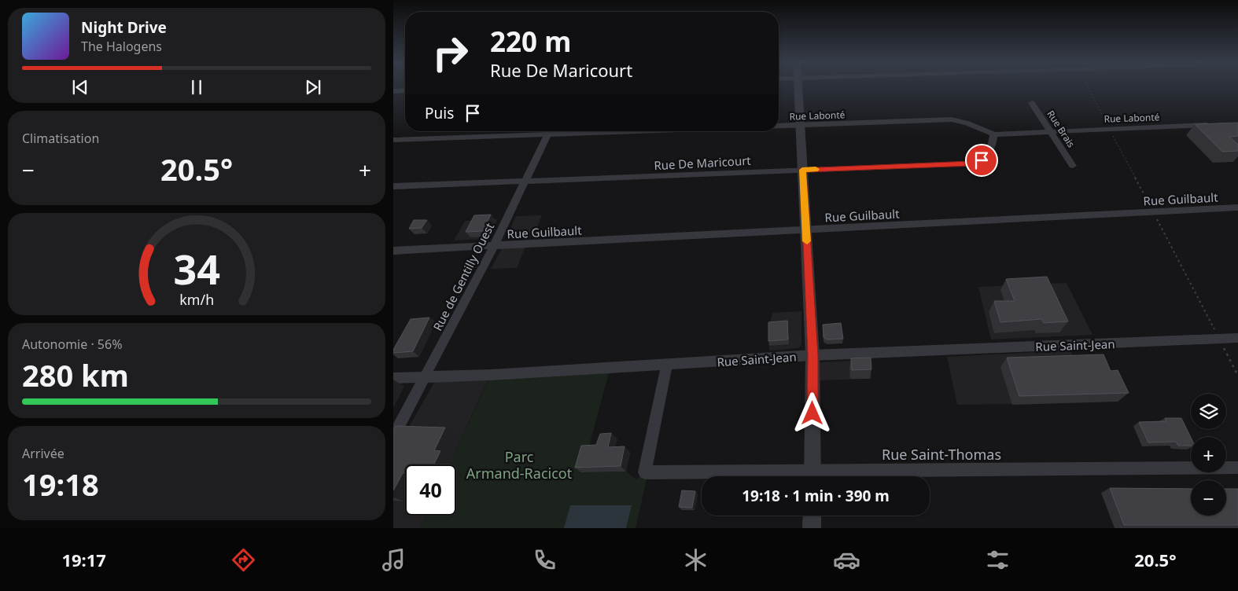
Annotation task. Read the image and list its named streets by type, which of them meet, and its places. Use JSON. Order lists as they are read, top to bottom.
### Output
{
  "streets": {
    "street": [
      "Rue Labonté",
      "Rue Brais",
      "Rue De Maricourt",
      "Rue Guilbault",
      "Rue de Gentilly Ouest",
      "Rue Saint-Jean",
      "Rue Saint-Thomas"
    ]
  },
  "crossings": [
    ["Rue Labonté", "Rue Brais"],
    ["Rue Labonté", "Rue De Maricourt"],
    ["Rue Labonté", "Rue de Gentilly Ouest"],
    ["Rue De Maricourt", "Rue de Gentilly Ouest"],
    ["Rue Guilbault", "Rue de Gentilly Ouest"],
    ["Rue de Gentilly Ouest", "Rue Saint-Jean"],
    ["Rue Saint-Jean", "Rue Saint-Thomas"]
  ],
  "parks": ["Parc Armand-Racicot"],
  "page": {
    "turn": ["220 m", "Rue De Maricourt"],
    "song": ["Night Drive", "The Halogens"],
    "then": "Puis",
    "tile": [
      "Climatisation",
      ["Autonomie · 56%", "280 km"],
      ["Arrivée", "19:18"]
    ],
    "heat": ["−", "20.5°", "+"],
    "map_buttons": ["+", "−"],
    "limit": "40",
    "trip": "19:18 · 1 min · 390 m",
    "tabs": ["19:17", "20.5°"],
    "gauge": ["34", "km/h"]
  }
}
